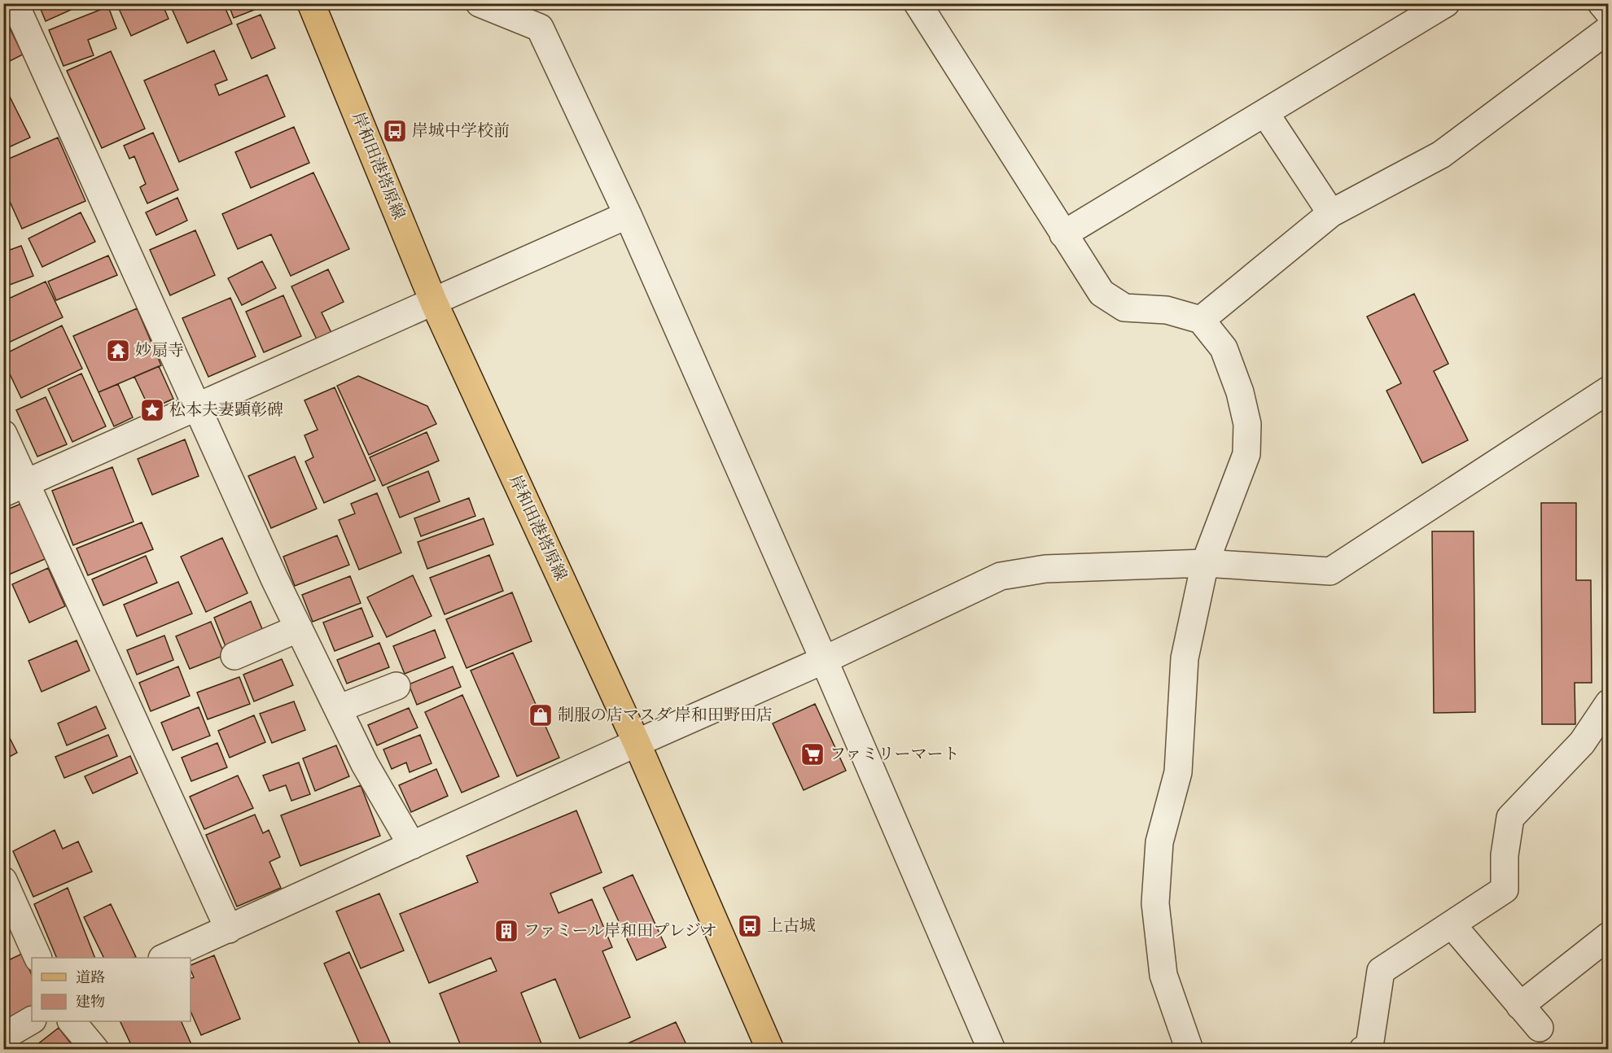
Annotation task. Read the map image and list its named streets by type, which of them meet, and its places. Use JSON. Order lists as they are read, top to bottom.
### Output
{
  "streets": {
    "main road": ["岸和田港塔原線"]
  },
  "places": {
    "bus stop": ["岸城中学校前", "上古城"],
    "temple": ["妙扇寺"],
    "place": ["松本夫妻顕彰碑"],
    "shop": ["制服の店マスダ 岸和田野田店"],
    "supermarket": ["ファミリーマート"],
    "building": ["ファミール岸和田プレジオ"]
  },
  "legend": ["道路", "建物"]
}
